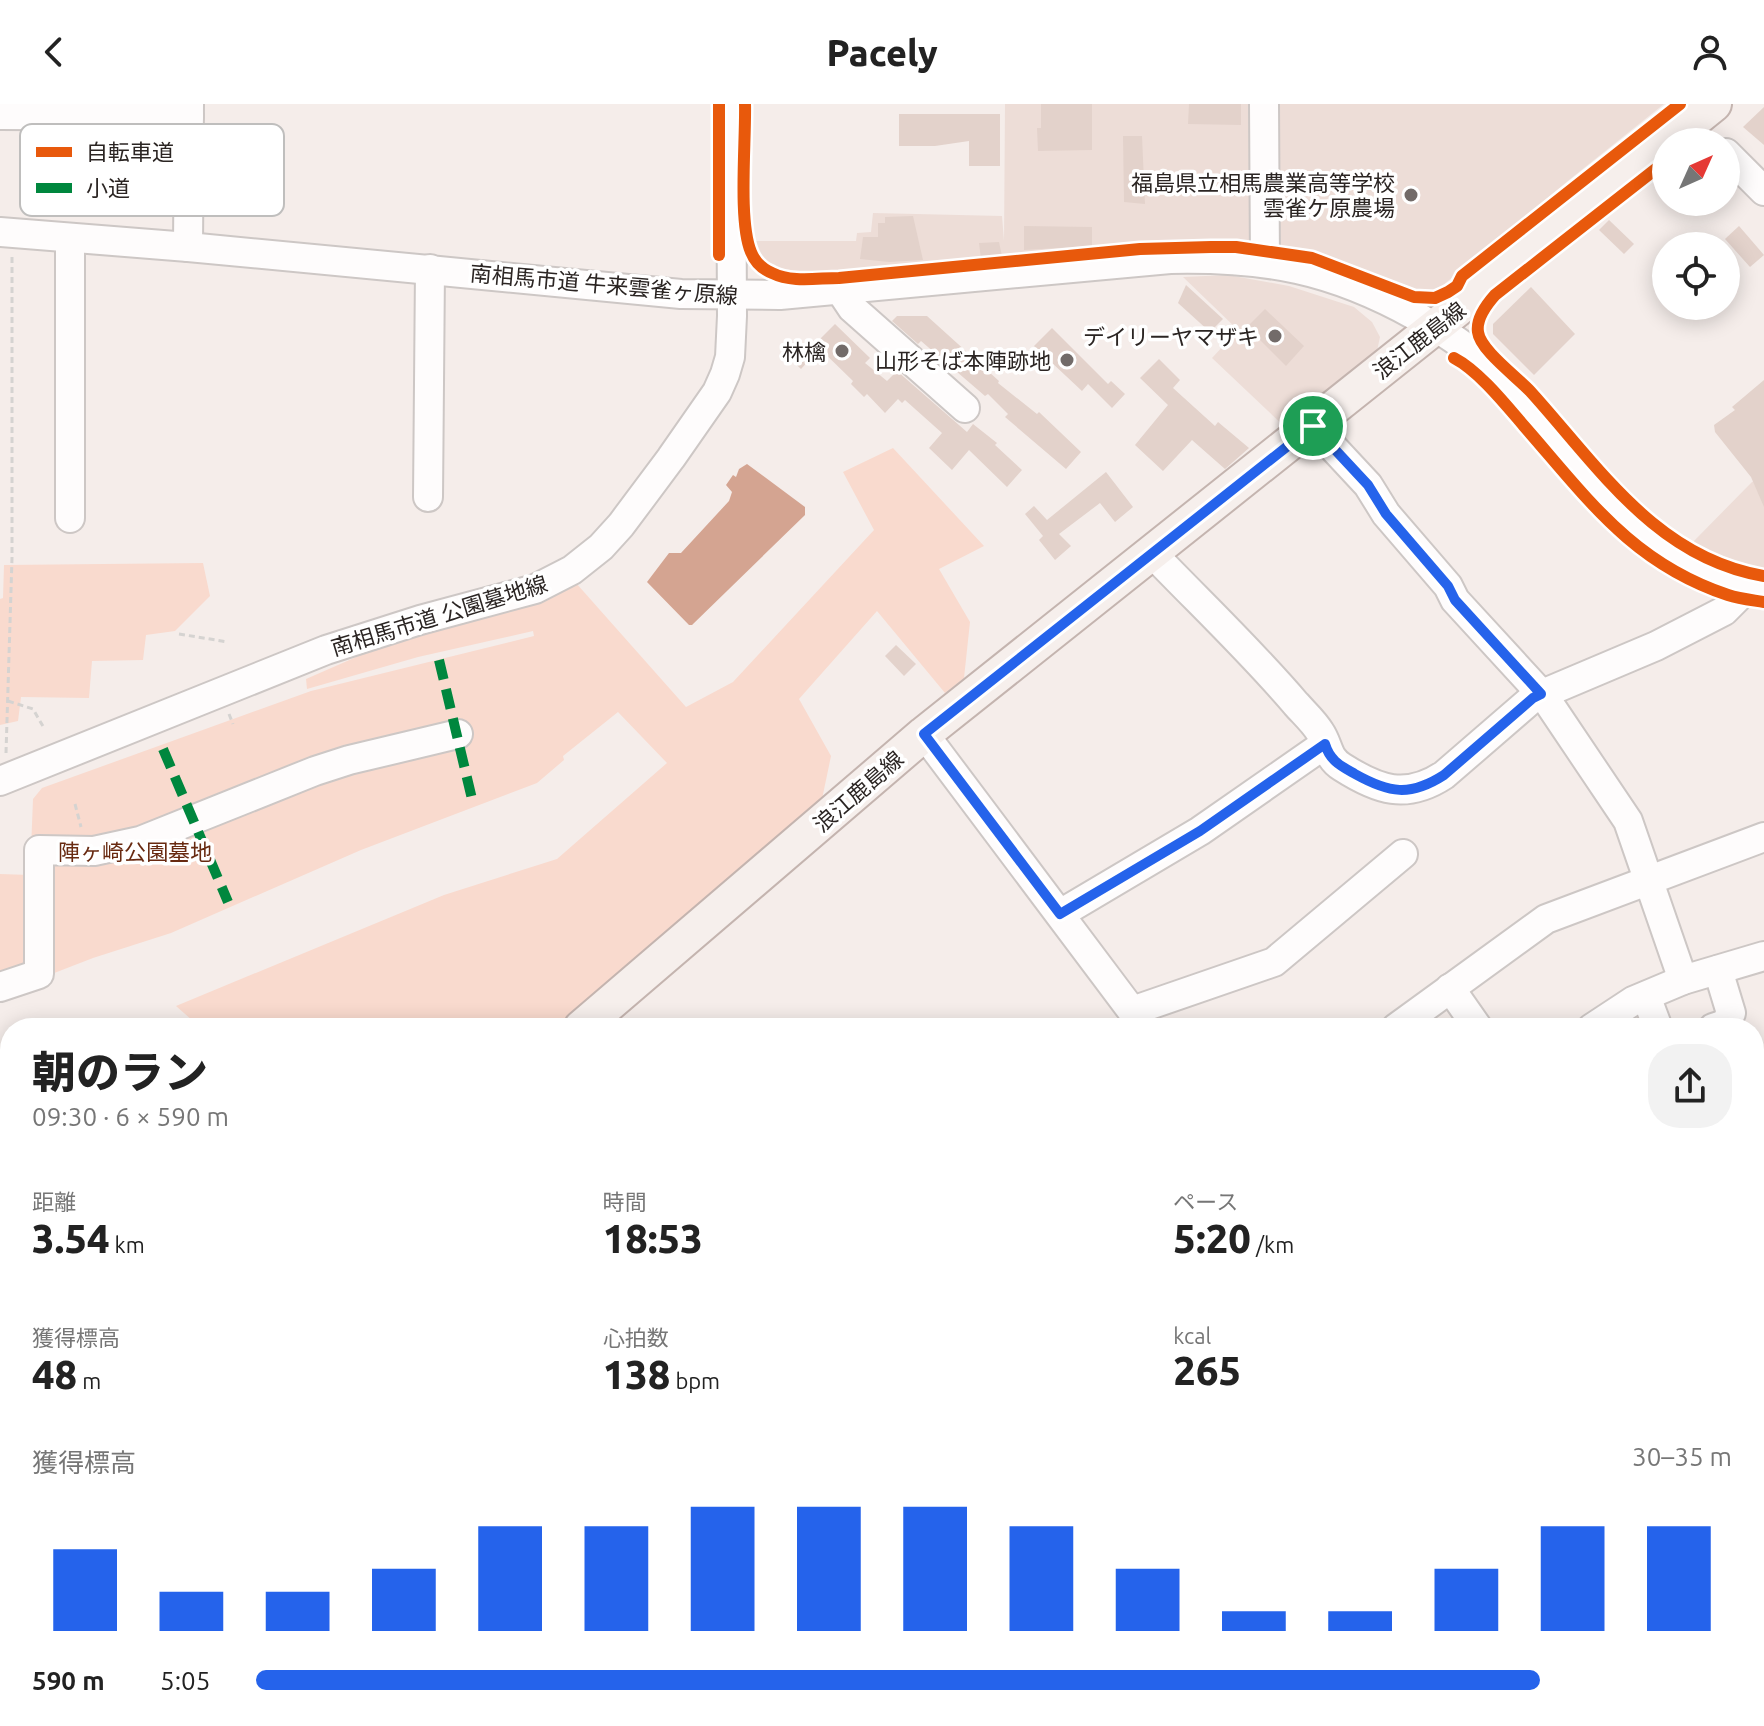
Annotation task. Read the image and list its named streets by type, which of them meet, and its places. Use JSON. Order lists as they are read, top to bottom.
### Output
{
  "streets": {
    "main road": ["浪江鹿島線"],
    "street": ["南相馬市道 牛来雲雀ヶ原線", "南相馬市道 公園墓地線"]
  },
  "crossings": [
    ["南相馬市道 牛来雲雀ヶ原線", "浪江鹿島線"],
    ["南相馬市道 牛来雲雀ヶ原線", "南相馬市道 公園墓地線"]
  ],
  "parks": ["陣ヶ崎公園墓地"],
  "places": [
    "福島県立相馬農業高等学校 雲雀ケ原農場",
    "デイリーヤマザキ",
    "林檎",
    "山形そば本陣跡地"
  ],
  "legend": ["自転車道", "小道"],
  "north": "top right",
  "page": {
    "header": "Pacely",
    "heading": ["朝のラン", "09:30 · 6 × 590 m"],
    "stats": [
      ["距離", "3.54 km"],
      ["時間", "18:53"],
      ["ペース", "5:20 /km"],
      ["獲得標高", "48 m"],
      ["心拍数", "138 bpm"],
      ["kcal", "265"]
    ],
    "chart": ["獲得標高", "30–35 m"],
    "list": [
      {
        "name": "590 m",
        "note": "5:05"
      }
    ]
  }
}
